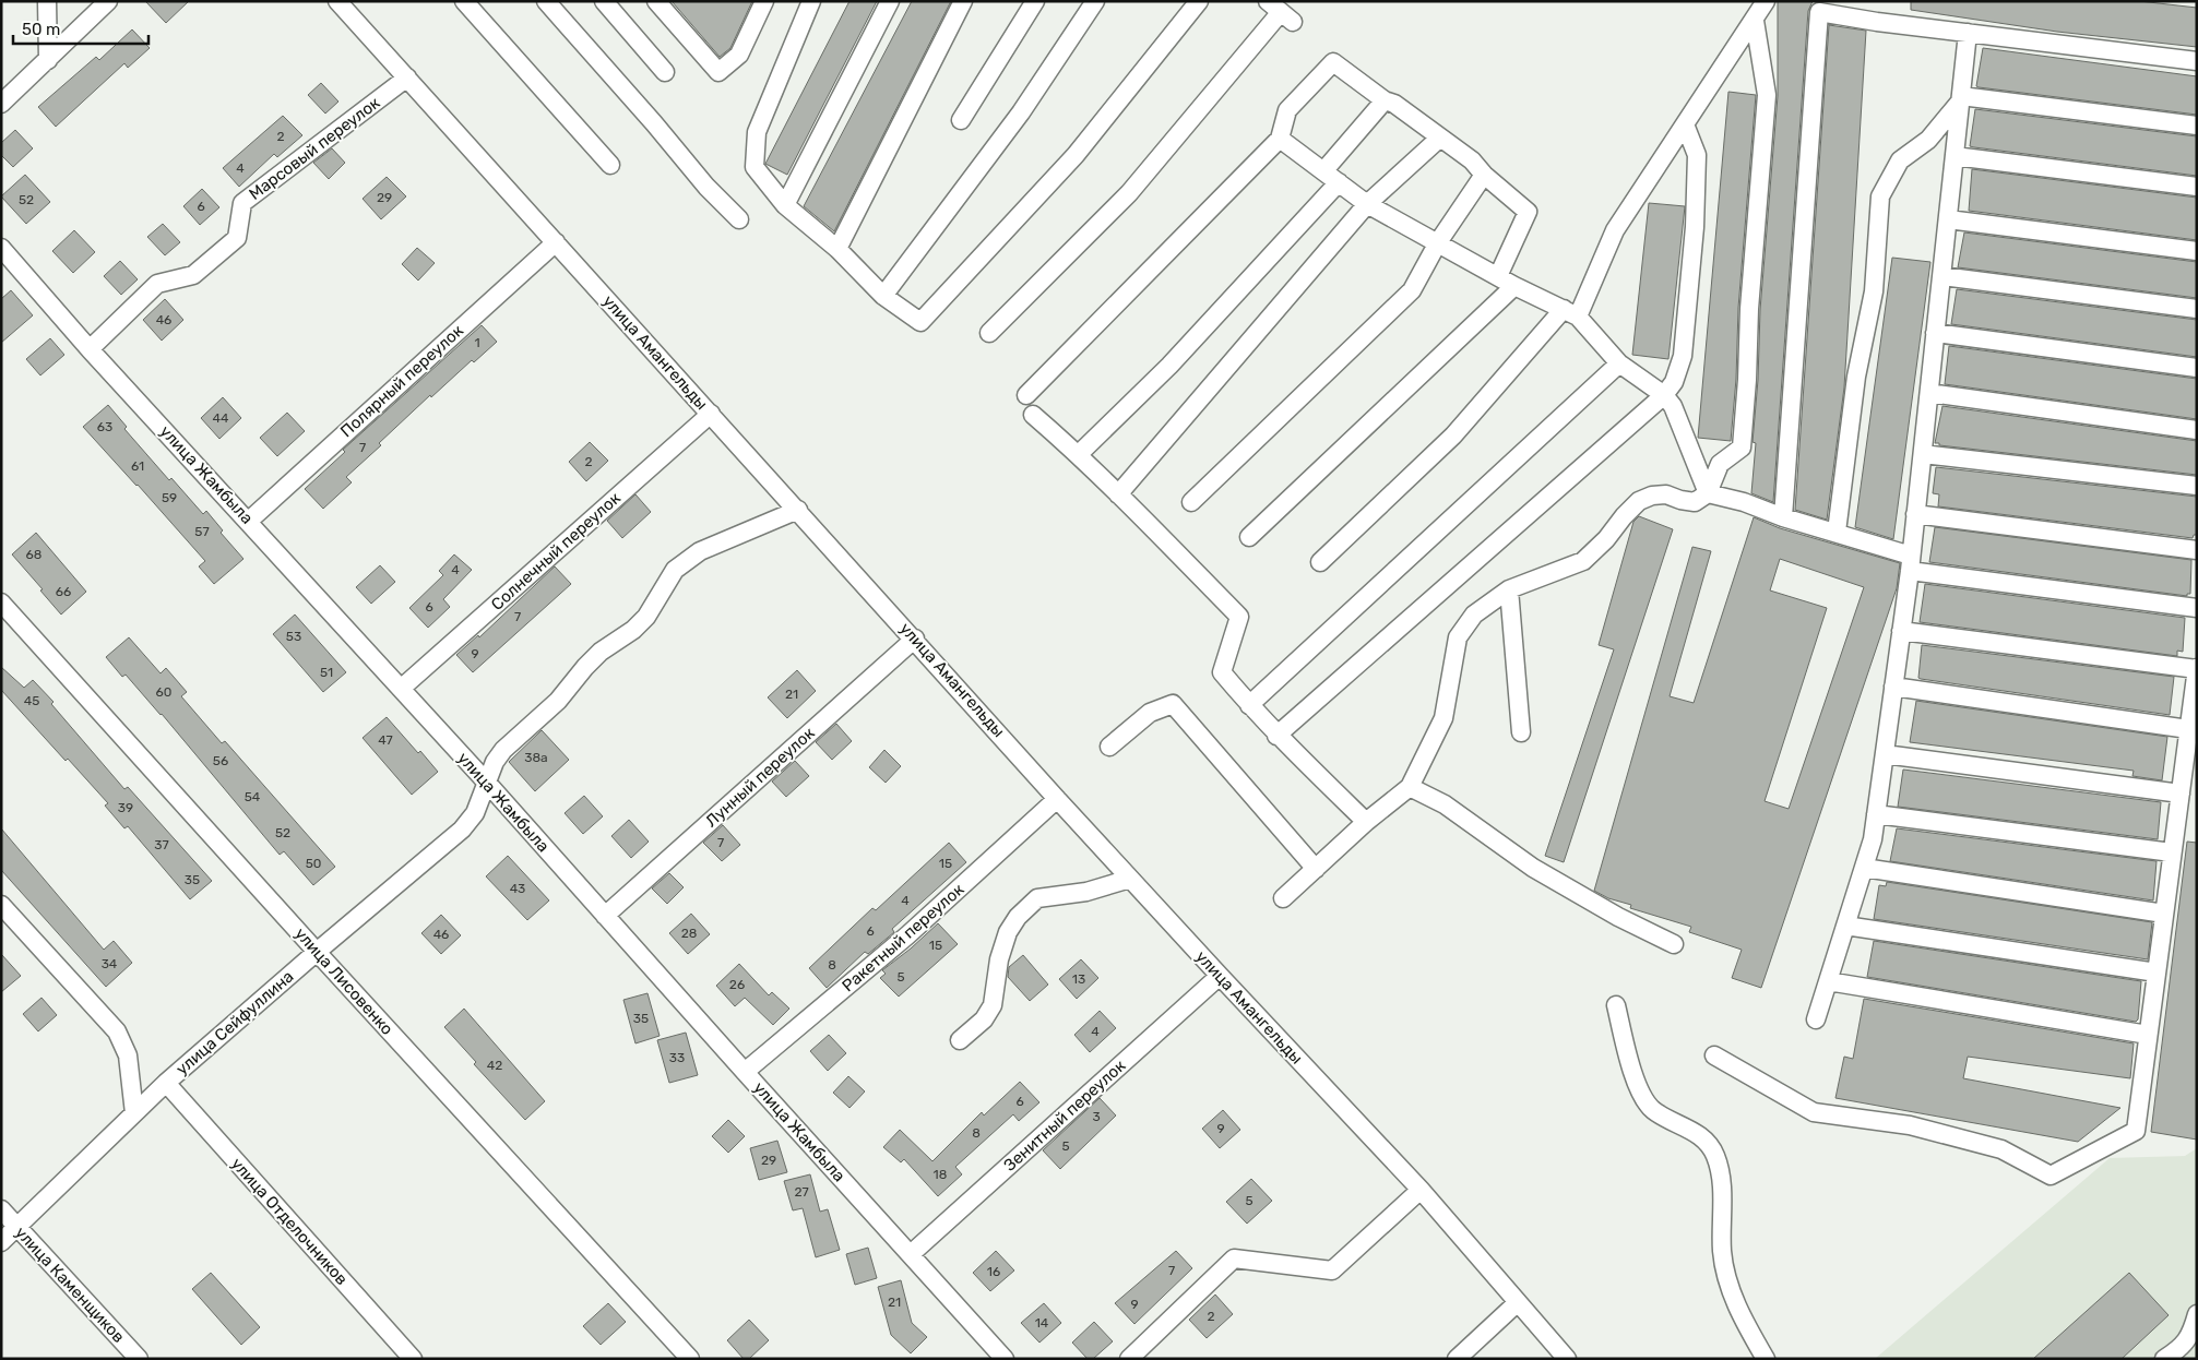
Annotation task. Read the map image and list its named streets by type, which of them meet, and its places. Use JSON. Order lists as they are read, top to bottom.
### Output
{
  "streets": {
    "street": [
      "Марсовый переулок",
      "улица Амангельды",
      "Полярный переулок",
      "улица Жамбыла",
      "Солнечный переулок",
      "Лунный переулок",
      "Ракетный переулок",
      "улица Лисовенко",
      "улица Сейфуллина",
      "Зенитный переулок",
      "улица Отделочников",
      "улица Каменщиков"
    ]
  },
  "crossings": [
    ["Марсовый переулок", "улица Амангельды"],
    ["Марсовый переулок", "улица Жамбыла"],
    ["улица Амангельды", "Полярный переулок"],
    ["улица Амангельды", "Солнечный переулок"],
    ["улица Амангельды", "Лунный переулок"],
    ["улица Амангельды", "Ракетный переулок"],
    ["улица Амангельды", "улица Сейфуллина"],
    ["улица Амангельды", "Зенитный переулок"],
    ["Полярный переулок", "улица Жамбыла"],
    ["улица Жамбыла", "Солнечный переулок"],
    ["улица Жамбыла", "Лунный переулок"],
    ["улица Жамбыла", "Ракетный переулок"],
    ["улица Жамбыла", "улица Сейфуллина"],
    ["улица Жамбыла", "Зенитный переулок"],
    ["улица Лисовенко", "улица Сейфуллина"],
    ["улица Сейфуллина", "улица Отделочников"],
    ["улица Сейфуллина", "улица Каменщиков"]
  ],
  "house_numbers": [
    "2",
    "4",
    "29",
    "52",
    "6",
    "46",
    "1",
    "44",
    "63",
    "7",
    "2",
    "61",
    "59",
    "57",
    "68",
    "4",
    "66",
    "6",
    "7",
    "53",
    "9",
    "51",
    "60",
    "21",
    "45",
    "47",
    "38а",
    "56",
    "54",
    "39",
    "52",
    "7",
    "37",
    "50",
    "15",
    "35",
    "43",
    "4",
    "6",
    "28",
    "46",
    "15",
    "34",
    "8",
    "5",
    "13",
    "26",
    "35",
    "4",
    "33",
    "42",
    "6",
    "3",
    "9",
    "8",
    "5",
    "29",
    "18",
    "27",
    "5",
    "7",
    "16",
    "21",
    "9",
    "2",
    "14"
  ],
  "scale_bar": "50 m"
}
